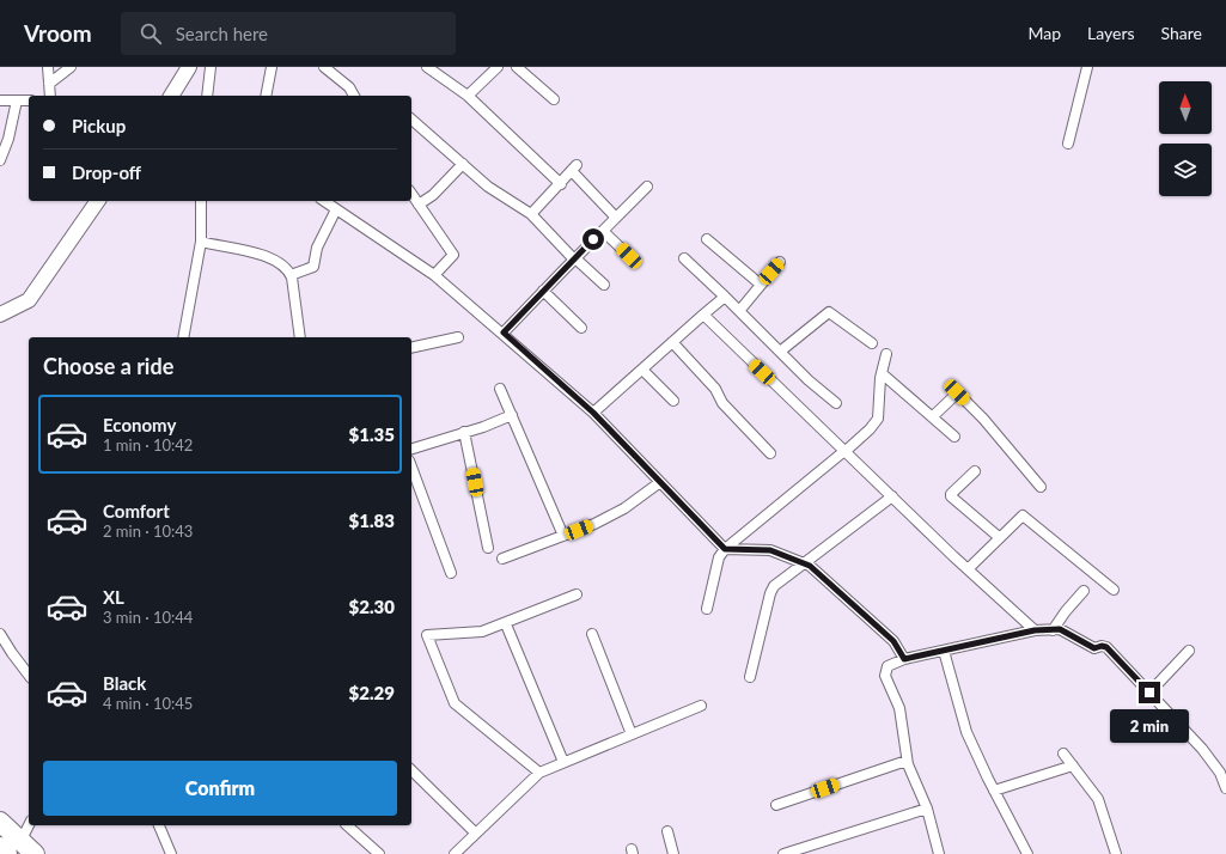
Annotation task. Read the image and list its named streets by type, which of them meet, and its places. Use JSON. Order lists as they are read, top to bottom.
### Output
{
  "north": "top",
  "page": {
    "header": "Vroom",
    "search": "Search here",
    "nav": ["Map", "Layers", "Share"],
    "banner": ["Pickup", "Drop-off"],
    "heading": "Choose a ride",
    "list": [
      {
        "name": "Economy",
        "note": "1 min · 10:42",
        "value": "$1.35"
      },
      {
        "name": "Comfort",
        "note": "2 min · 10:43",
        "value": "$1.83"
      },
      {
        "name": "XL",
        "note": "3 min · 10:44",
        "value": "$2.30"
      },
      {
        "name": "Black",
        "note": "4 min · 10:45",
        "value": "$2.29"
      }
    ],
    "bubble": "2 min",
    "buttons": "Confirm"
  }
}
